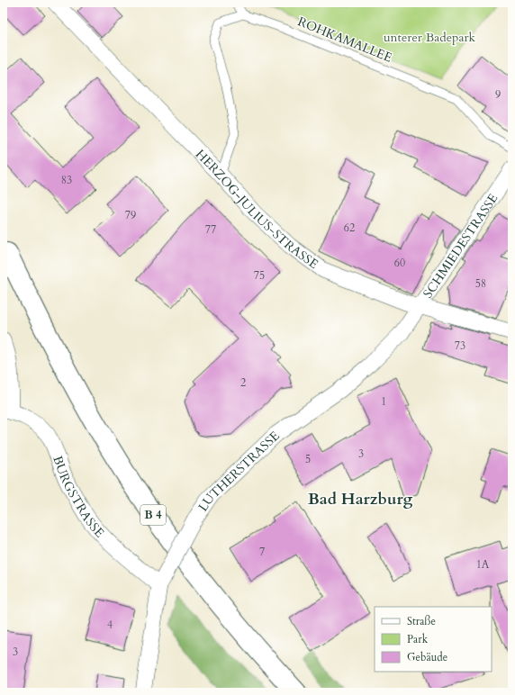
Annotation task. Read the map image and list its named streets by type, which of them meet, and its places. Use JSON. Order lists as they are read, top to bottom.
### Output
{
  "streets": {
    "highway": ["B 4"],
    "street": [
      "HERZOG-JULIUS-STRASSE",
      "SCHMIEDESTRASSE",
      "LUTHERSTRASSE",
      "BURGSTRASSE"
    ],
    "lane": ["ROHKAMALLEE"]
  },
  "crossings": [
    ["HERZOG-JULIUS-STRASSE", "SCHMIEDESTRASSE"],
    ["HERZOG-JULIUS-STRASSE", "LUTHERSTRASSE"],
    ["SCHMIEDESTRASSE", "LUTHERSTRASSE"],
    ["LUTHERSTRASSE", "BURGSTRASSE"]
  ],
  "districts": ["Bad Harzburg"],
  "parks": ["unterer Badepark"],
  "house_numbers": [
    "9",
    "83",
    "79",
    "62",
    "77",
    "60",
    "75",
    "58",
    "73",
    "2",
    "1",
    "3",
    "5",
    "7",
    "1A",
    "4",
    "3"
  ],
  "legend": ["Straße", "Park", "Gebäude"]
}
